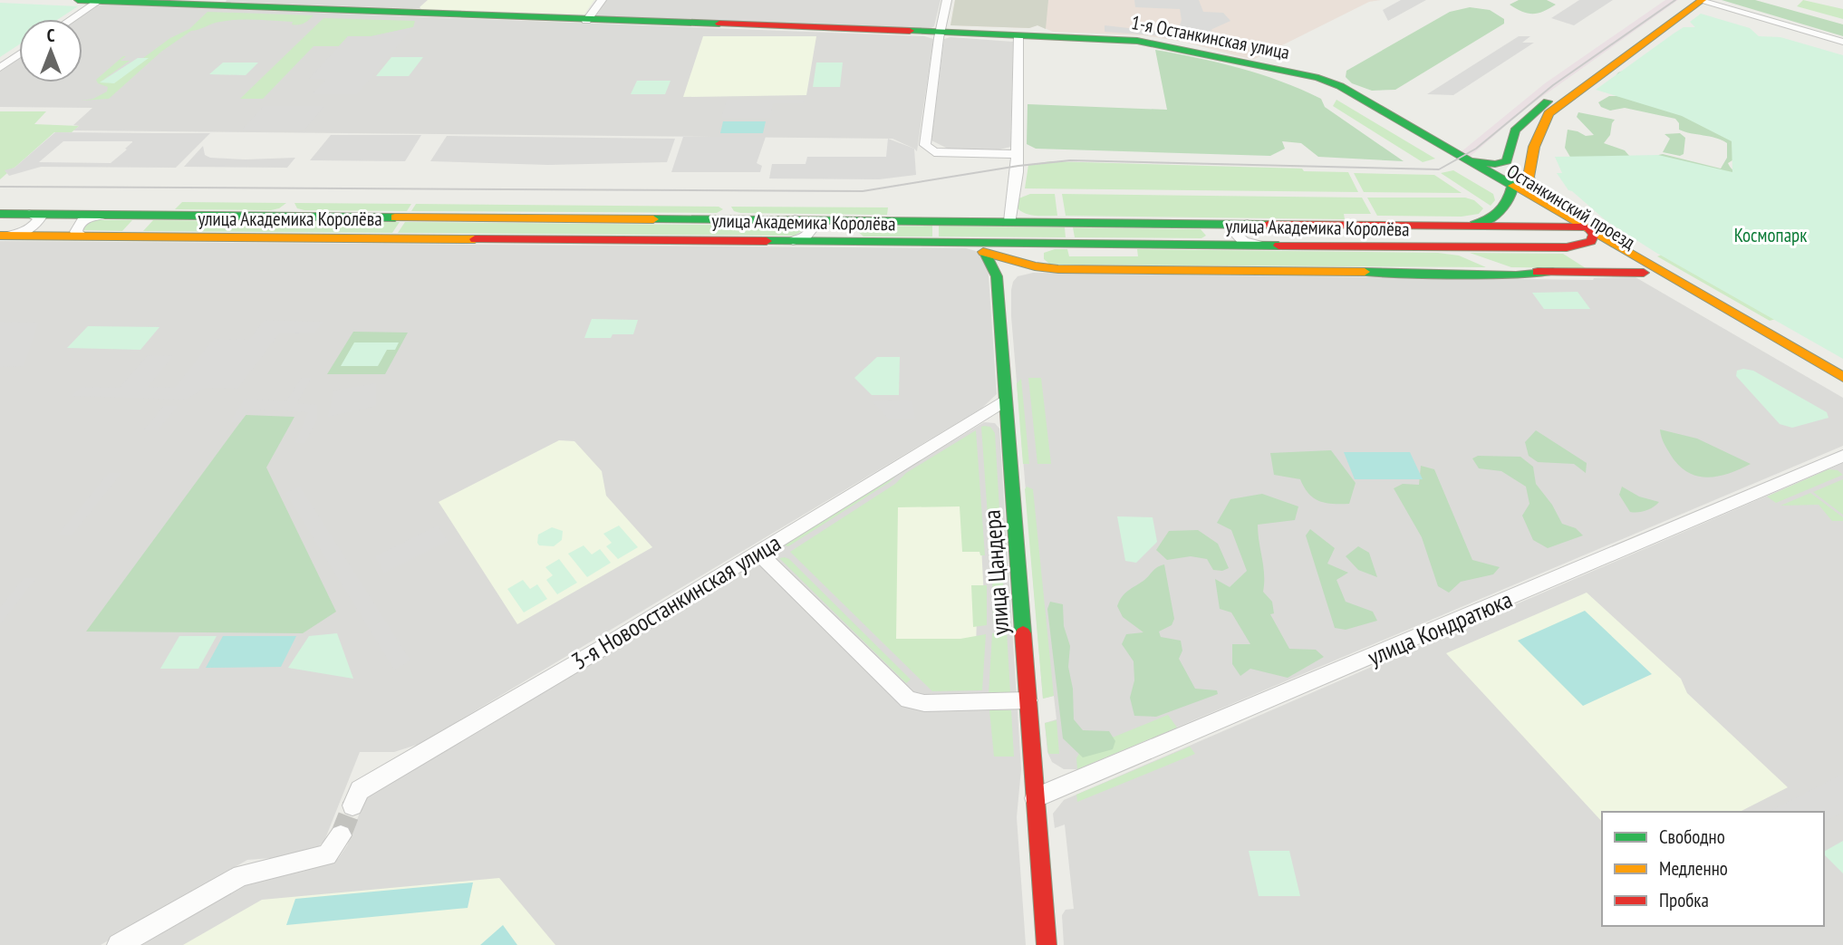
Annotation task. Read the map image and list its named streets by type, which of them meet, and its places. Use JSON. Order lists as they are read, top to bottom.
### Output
{
  "streets": {
    "street": [
      "1-я Останкинская улица",
      "Останкинский проезд",
      "улица Академика Королёва",
      "улица Цандера",
      "3-я Новоостанкинская улица",
      "улица Кондратюка"
    ]
  },
  "crossings": [
    ["1-я Останкинская улица", "Останкинский проезд"],
    ["Останкинский проезд", "улица Академика Королёва"],
    ["улица Цандера", "3-я Новоостанкинская улица"],
    ["улица Цандера", "улица Кондратюка"]
  ],
  "parks": ["Космопарк"],
  "legend": ["Свободно", "Медленно", "Пробка"],
  "north": "top"
}
